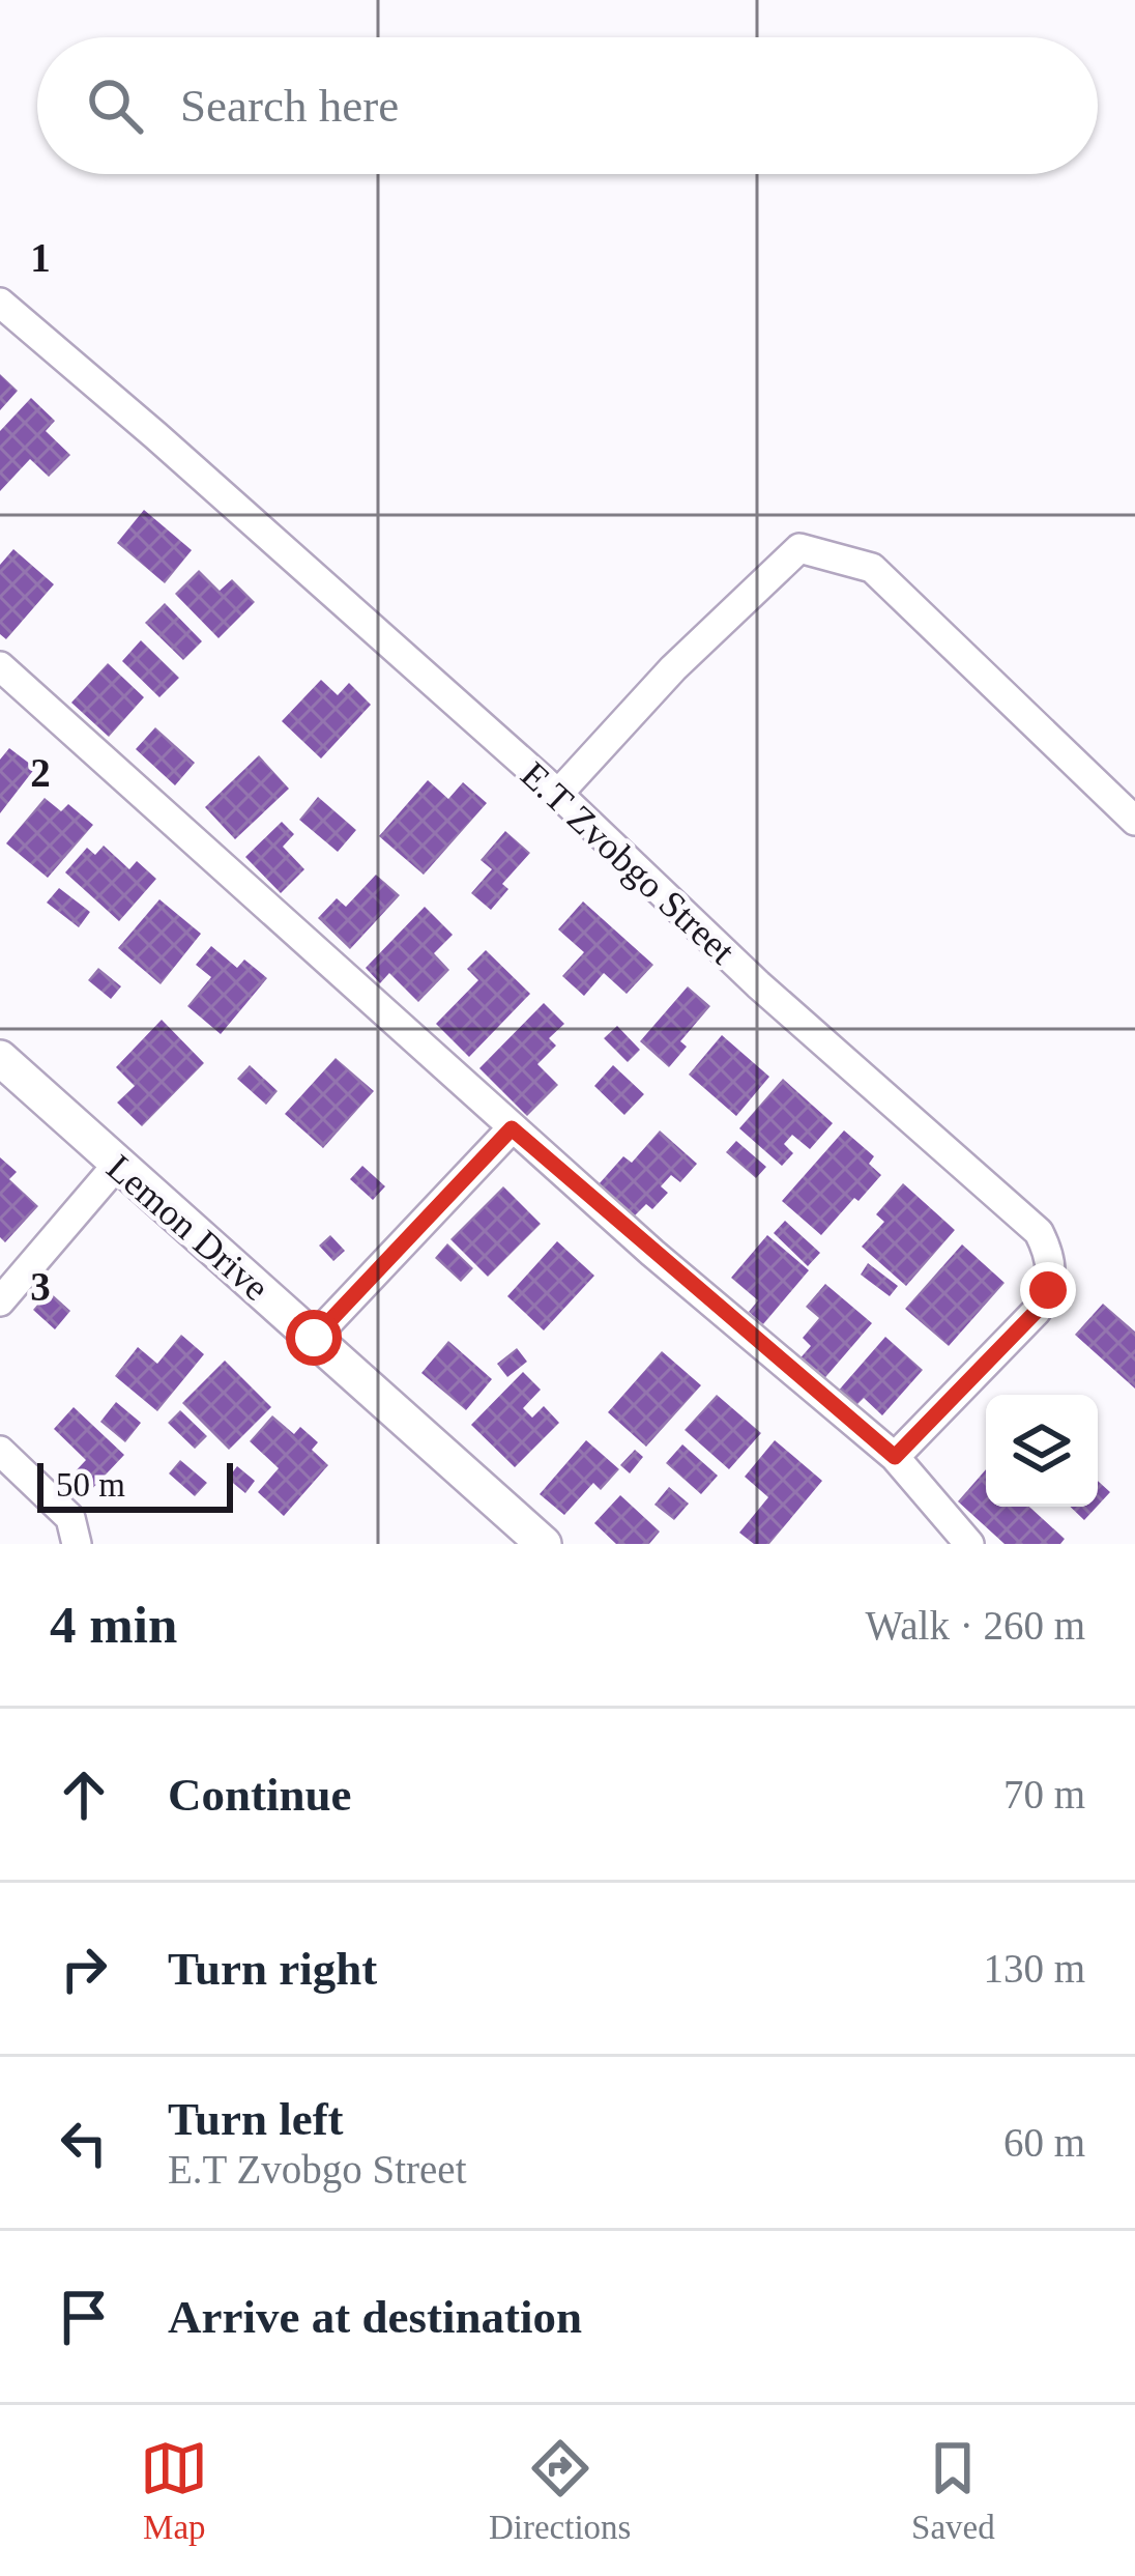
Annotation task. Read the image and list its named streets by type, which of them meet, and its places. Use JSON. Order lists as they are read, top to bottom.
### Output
{
  "streets": {
    "street": ["E.T Zvobgo Street", "Lemon Drive"]
  },
  "scale_bar": "50 m",
  "page": {
    "search": "Search here",
    "scale": "50 m",
    "heading": ["4 min", "Walk · 260 m"],
    "list": [
      ["Continue", "70 m"],
      ["Turn right", "130 m"],
      ["Turn left", "E.T Zvobgo Street", "60 m"],
      "Arrive at destination"
    ],
    "nav": ["Map", "Directions", "Saved"]
  },
  "grid": {
    "rows": ["1", "2", "3"]
  }
}
